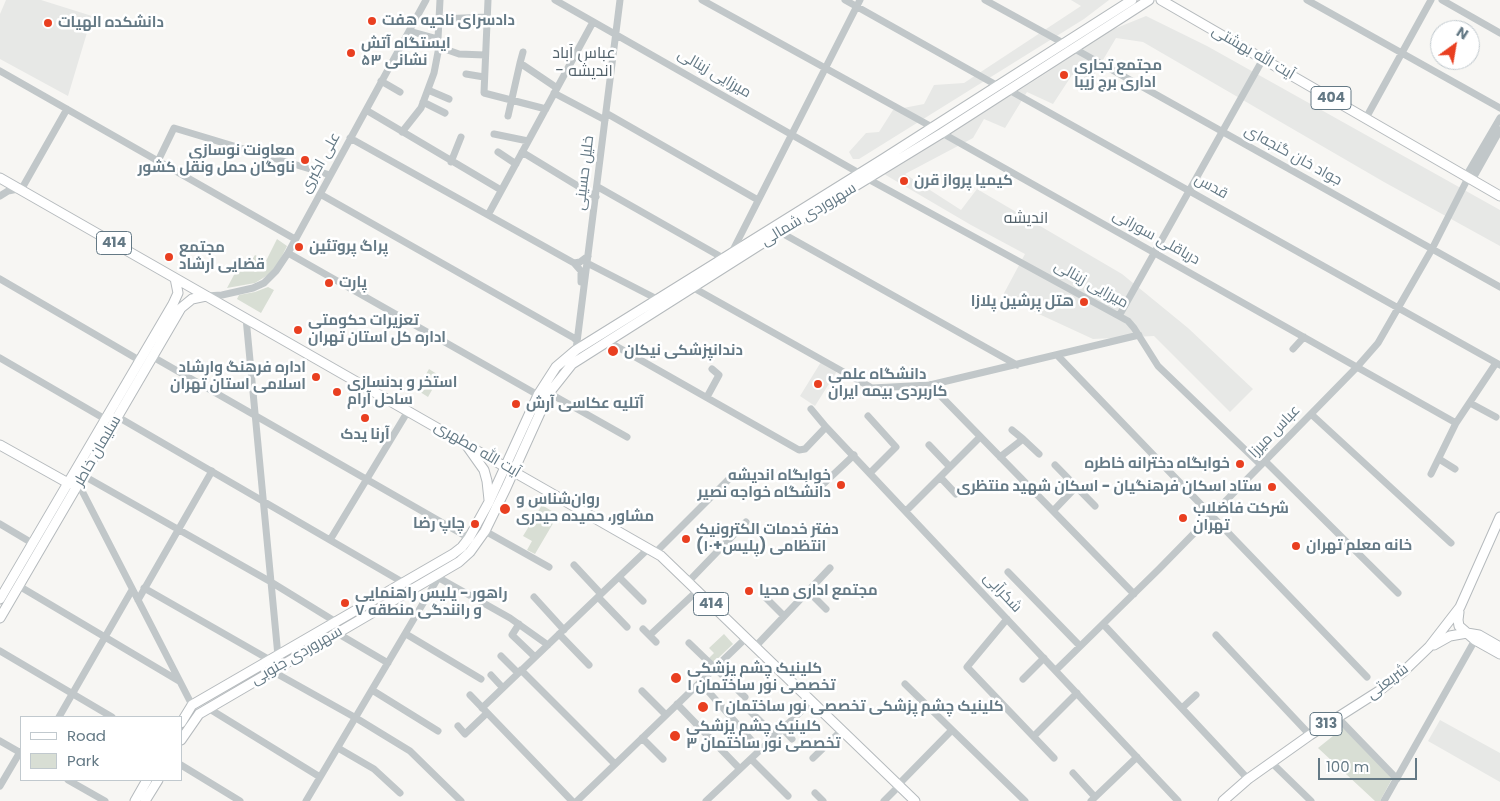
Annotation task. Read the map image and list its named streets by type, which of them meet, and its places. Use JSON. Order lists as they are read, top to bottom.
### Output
{
  "streets": {
    "main road": [
      "آیت الله بهشتی",
      "404",
      "سهروردی شمالی",
      "414",
      "آیت الله مطهری",
      "سلیمان خاطر",
      "سهروردی جنوبی",
      "شریعتی",
      "313"
    ],
    "street": [
      "میرزایی زینالی",
      "جواد خان گنجه‌ای",
      "علی‌ اکبری",
      "خلیل حسینی",
      "قدس",
      "دریاقلی سورانی",
      "عباس میرزا",
      "شکرآبی"
    ]
  },
  "crossings": [
    ["آیت الله بهشتی", "عباس میرزا"],
    ["میرزایی زینالی", "خلیل حسینی"],
    ["میرزایی زینالی", "سهروردی شمالی"],
    ["میرزایی زینالی", "عباس میرزا"],
    ["جواد خان گنجه‌ای", "سهروردی شمالی"],
    ["جواد خان گنجه‌ای", "عباس میرزا"],
    ["علی‌ اکبری", "414"],
    ["علی‌ اکبری", "آیت الله مطهری"],
    ["علی‌ اکبری", "سلیمان خاطر"],
    ["خلیل حسینی", "سهروردی شمالی"],
    ["قدس", "سهروردی شمالی"],
    ["قدس", "عباس میرزا"],
    ["سهروردی شمالی", "دریاقلی سورانی"],
    ["سهروردی شمالی", "آیت الله مطهری"],
    ["سهروردی شمالی", "سهروردی جنوبی"],
    ["دریاقلی سورانی", "عباس میرزا"],
    ["414", "آیت الله مطهری"],
    ["414", "سلیمان خاطر"],
    ["عباس میرزا", "شکرآبی"],
    ["آیت الله مطهری", "سلیمان خاطر"],
    ["آیت الله مطهری", "سهروردی جنوبی"]
  ],
  "districts": ["عباس آباد - اندیشه", "اندیشه"],
  "places": [
    "دادسرای ناحیه هفت",
    "دانشکده الهیات",
    "ایستگاه آتش نشانی ۵۳",
    "مجتمع تجاری اداری برج زیبا",
    "معاونت نوسازی ناوگان حمل ونقل کشور",
    "کیمیا پرواز قرن",
    "پراگ پروتئین",
    "مجتمع قضایی ارشاد",
    "پارت",
    "هتل پرشین پلازا",
    "تعزیرات حکومتی اداره کل استان تهران",
    "دندانپزشکی نیکان",
    "اداره فرهنگ وارشاد اسلامی استان تهران",
    "دانشگاه علمی کاربردی بیمه ایران",
    "استخر و بدنسازی ساحل آرام",
    "آتلیه عکاسی آرش",
    "آرنا یدک",
    "خوابگاه دخترانه خاطره",
    "خوابگاه اندیشه دانشگاه خواجه نصیر",
    "ستاد اسکان فرهنگیان - اسکان شهید منتظری",
    "روان‌شناس و مشاور، حمیده حیدری",
    "شرکت فاضلاب تهران",
    "چاپ رضا",
    "دفتر خدمات الکترونیک انتظامی (پلیس+۱۰)",
    "خانه معلم تهران",
    "مجتمع اداری محیا",
    "راهور - پلیس راهنمایی و رانندگی منطقه ۷",
    "کلینیک چشم پزشکی تخصصی نور ساختمان ۱",
    "کلینیک چشم پزشکی تخصصی نور ساختمان ۲",
    "کلینیک چشم پزشکی تخصصی نور ساختمان ۳"
  ],
  "legend": ["Road", "Park"],
  "scale_bar": "100 m",
  "north": "top right"
}
